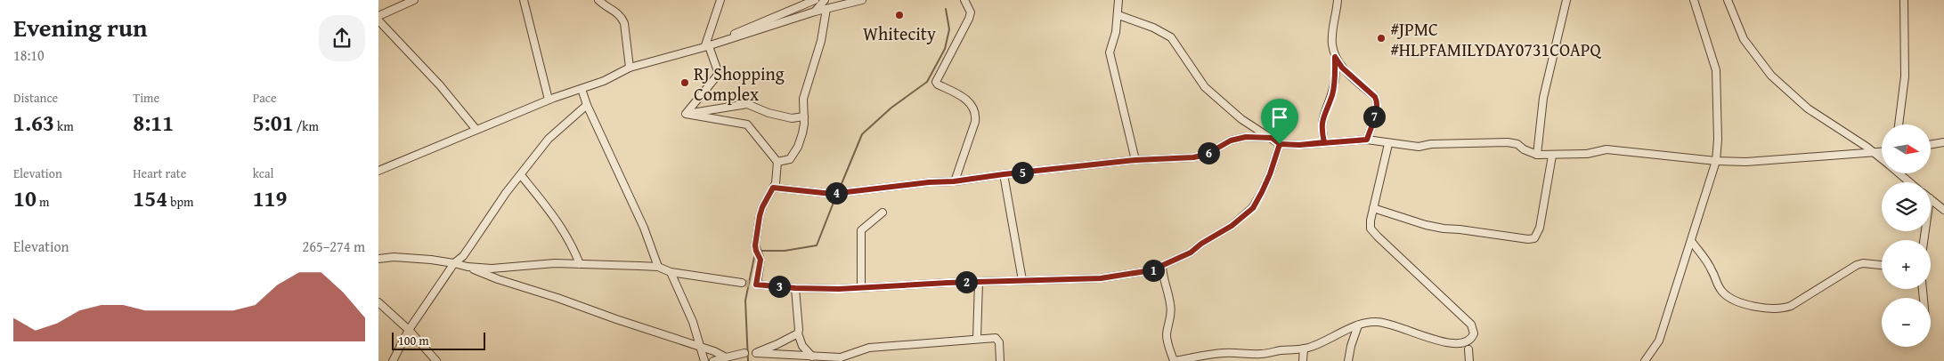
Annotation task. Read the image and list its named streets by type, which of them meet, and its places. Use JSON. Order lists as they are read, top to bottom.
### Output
{
  "places": ["Whitecity", "#JPMC #HLPFAMILYDAY0731COAPQ", "RJ Shopping Complex"],
  "scale_bar": "100 m",
  "north": "right",
  "page": {
    "heading": ["Evening run", "18:10"],
    "stats": [
      ["Distance", "1.63 km"],
      ["Time", "8:11"],
      ["Pace", "5:01 /km"],
      ["Elevation", "10 m"],
      ["Heart rate", "154 bpm"],
      ["kcal", "119"]
    ],
    "pins": [
      "7",
      "6",
      "5",
      "4",
      "1",
      "2",
      "3"
    ],
    "map_buttons": ["+", "−"],
    "chart": ["Elevation", "265–274 m"],
    "scale": "100 m"
  }
}
